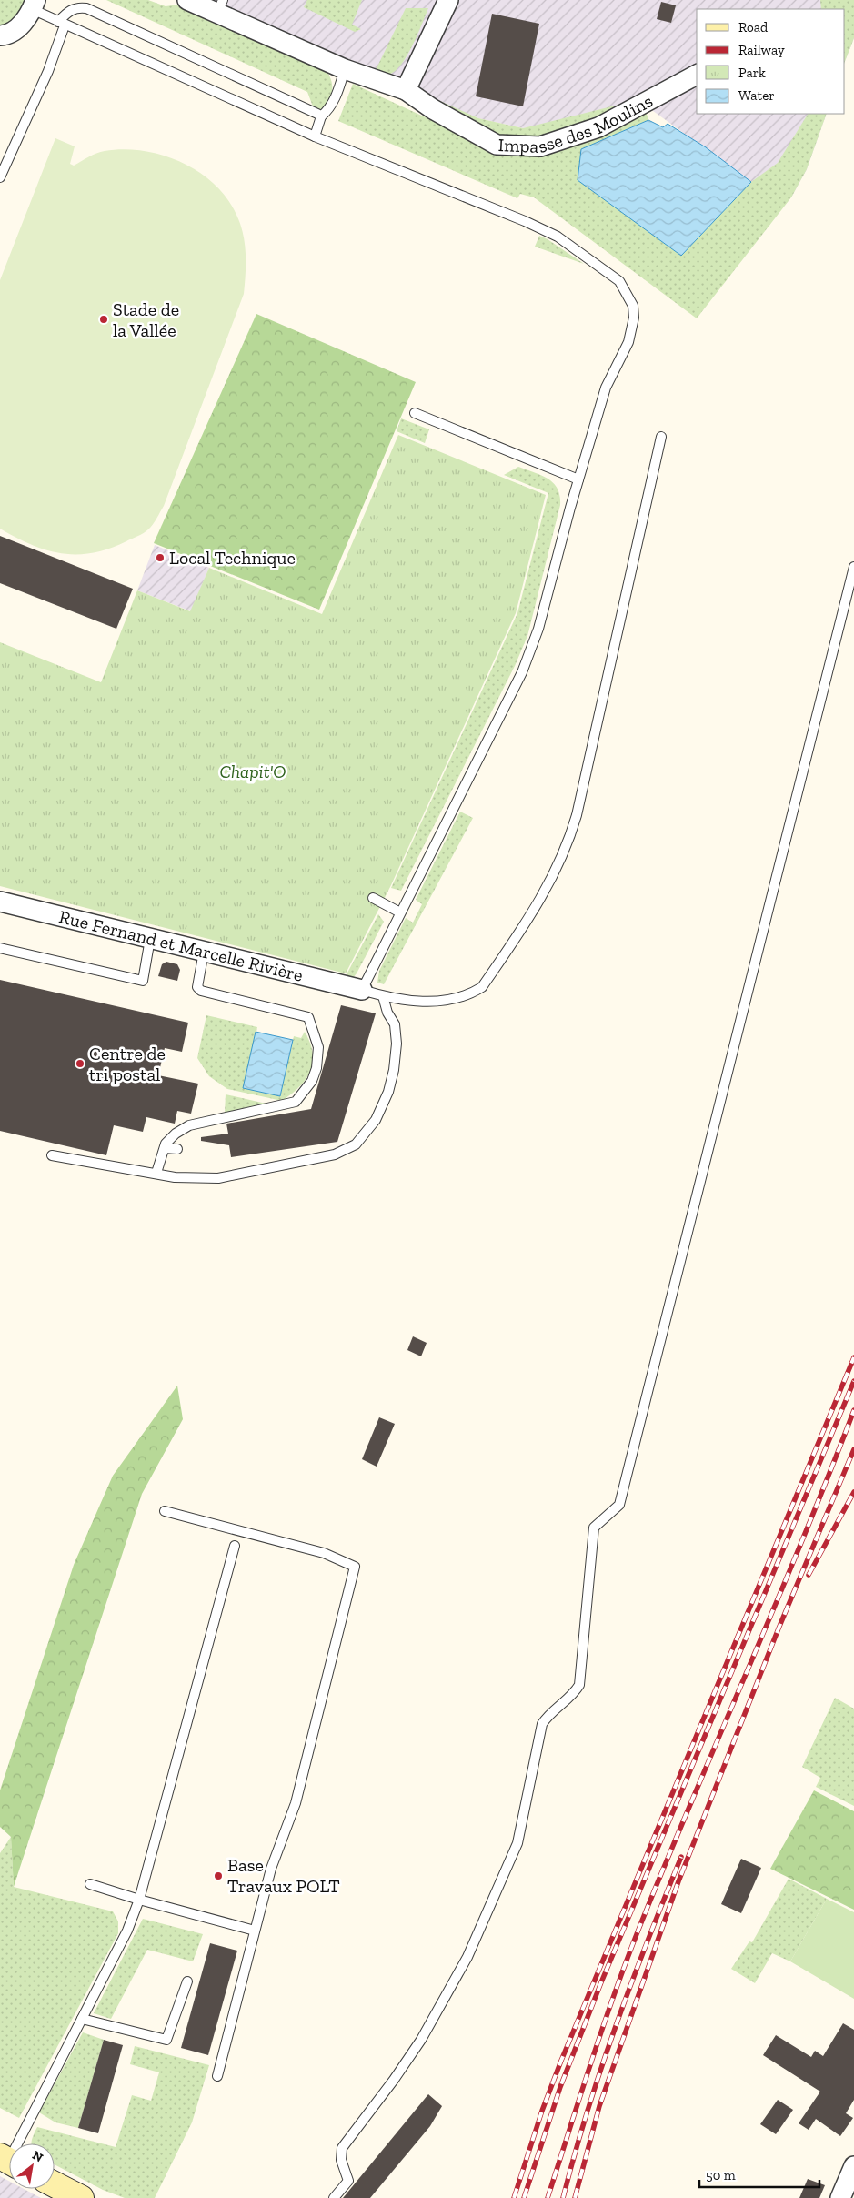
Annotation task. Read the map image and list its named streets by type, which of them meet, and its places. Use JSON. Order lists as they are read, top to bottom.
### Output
{
  "streets": {
    "street": ["Impasse des Moulins", "Rue Fernand et Marcelle Rivière"]
  },
  "parks": ["Chapit'O"],
  "places": [
    "Stade de la Vallée",
    "Local Technique",
    "Centre de tri postal",
    "Base Travaux POLT"
  ],
  "legend": [
    "Road",
    "Railway",
    "Park",
    "Water"
  ],
  "scale_bar": "50 m",
  "north": "top right"
}
